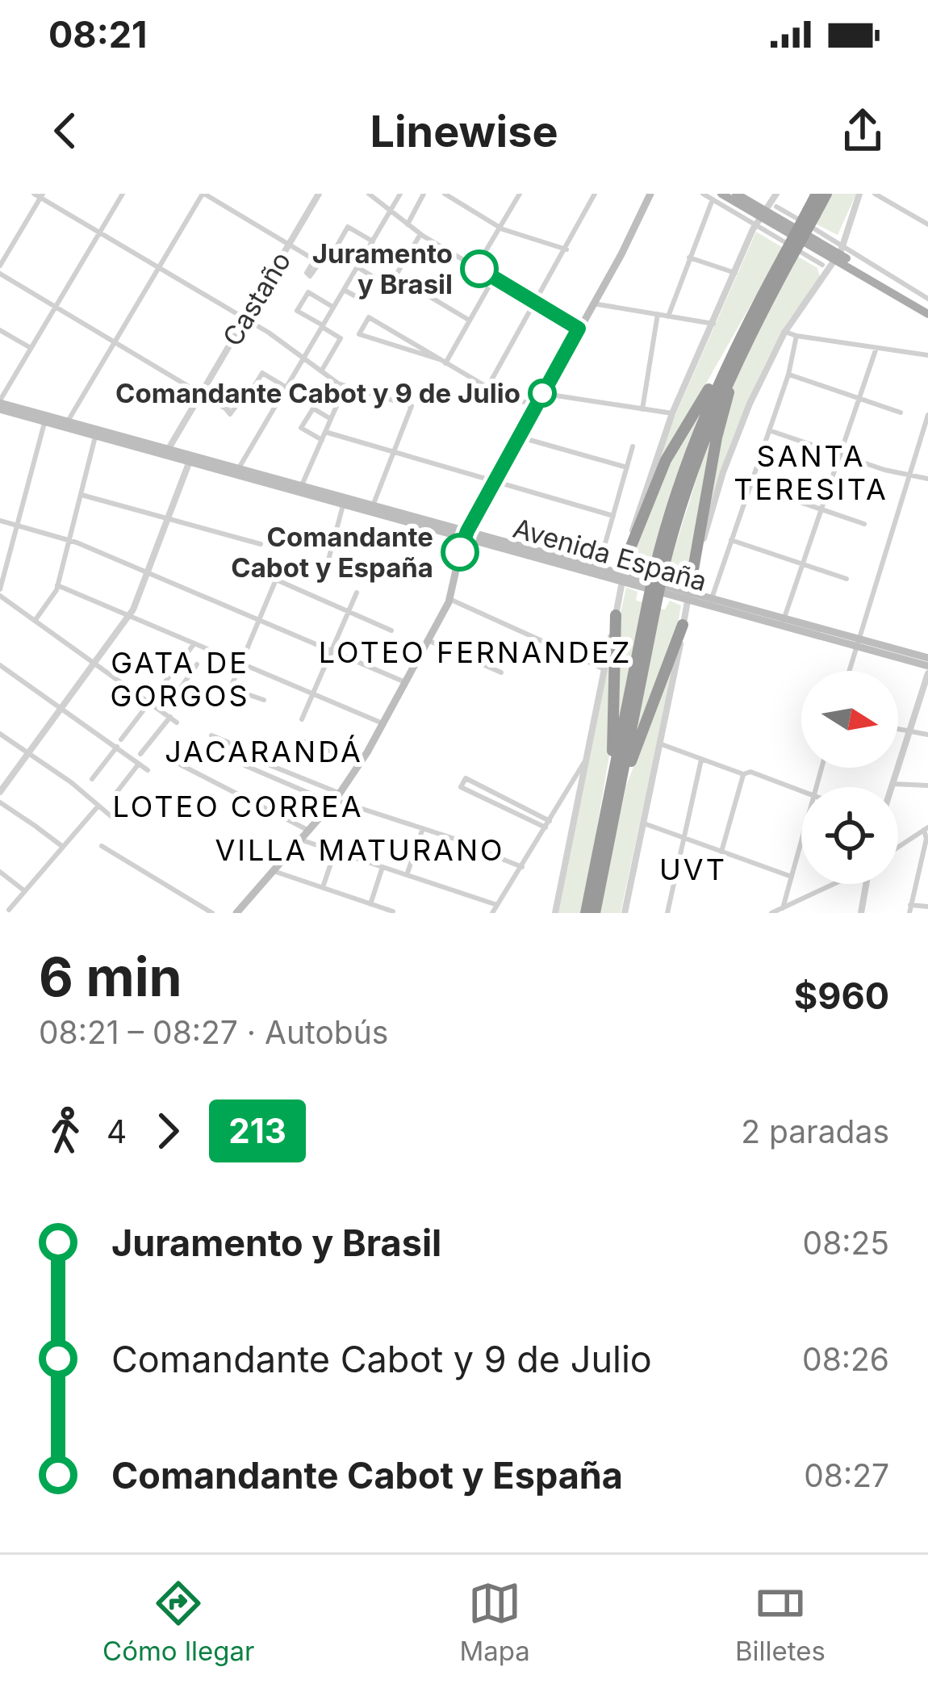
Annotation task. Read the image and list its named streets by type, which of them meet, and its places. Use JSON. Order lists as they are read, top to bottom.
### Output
{
  "streets": {
    "main road": ["Avenida España"],
    "street": ["Castaño"]
  },
  "crossings": [
    ["Castaño", "Avenida España"]
  ],
  "districts": [
    "SANTA TERESITA",
    "LOTEO FERNANDEZ",
    "GATA DE GORGOS",
    "JACARANDÁ",
    "LOTEO CORREA",
    "VILLA MATURANO",
    "UVT"
  ],
  "places": ["Juramento y Brasil", "Comandante Cabot y 9 de Julio", "Comandante Cabot y España"],
  "lines": ["bus line 213"],
  "north": "right",
  "page": {
    "status": "08:21",
    "header": "Linewise",
    "heading": ["6 min", "08:21 – 08:27 · Autobús", "$960"],
    "legs": ["4", "213", "2 paradas"],
    "list": [
      {
        "name": "Juramento y Brasil",
        "value": "08:25"
      },
      {
        "name": "Comandante Cabot y 9 de Julio",
        "value": "08:26"
      },
      {
        "name": "Comandante Cabot y España",
        "value": "08:27"
      }
    ],
    "tabs": ["Cómo llegar", "Mapa", "Billetes"]
  }
}
